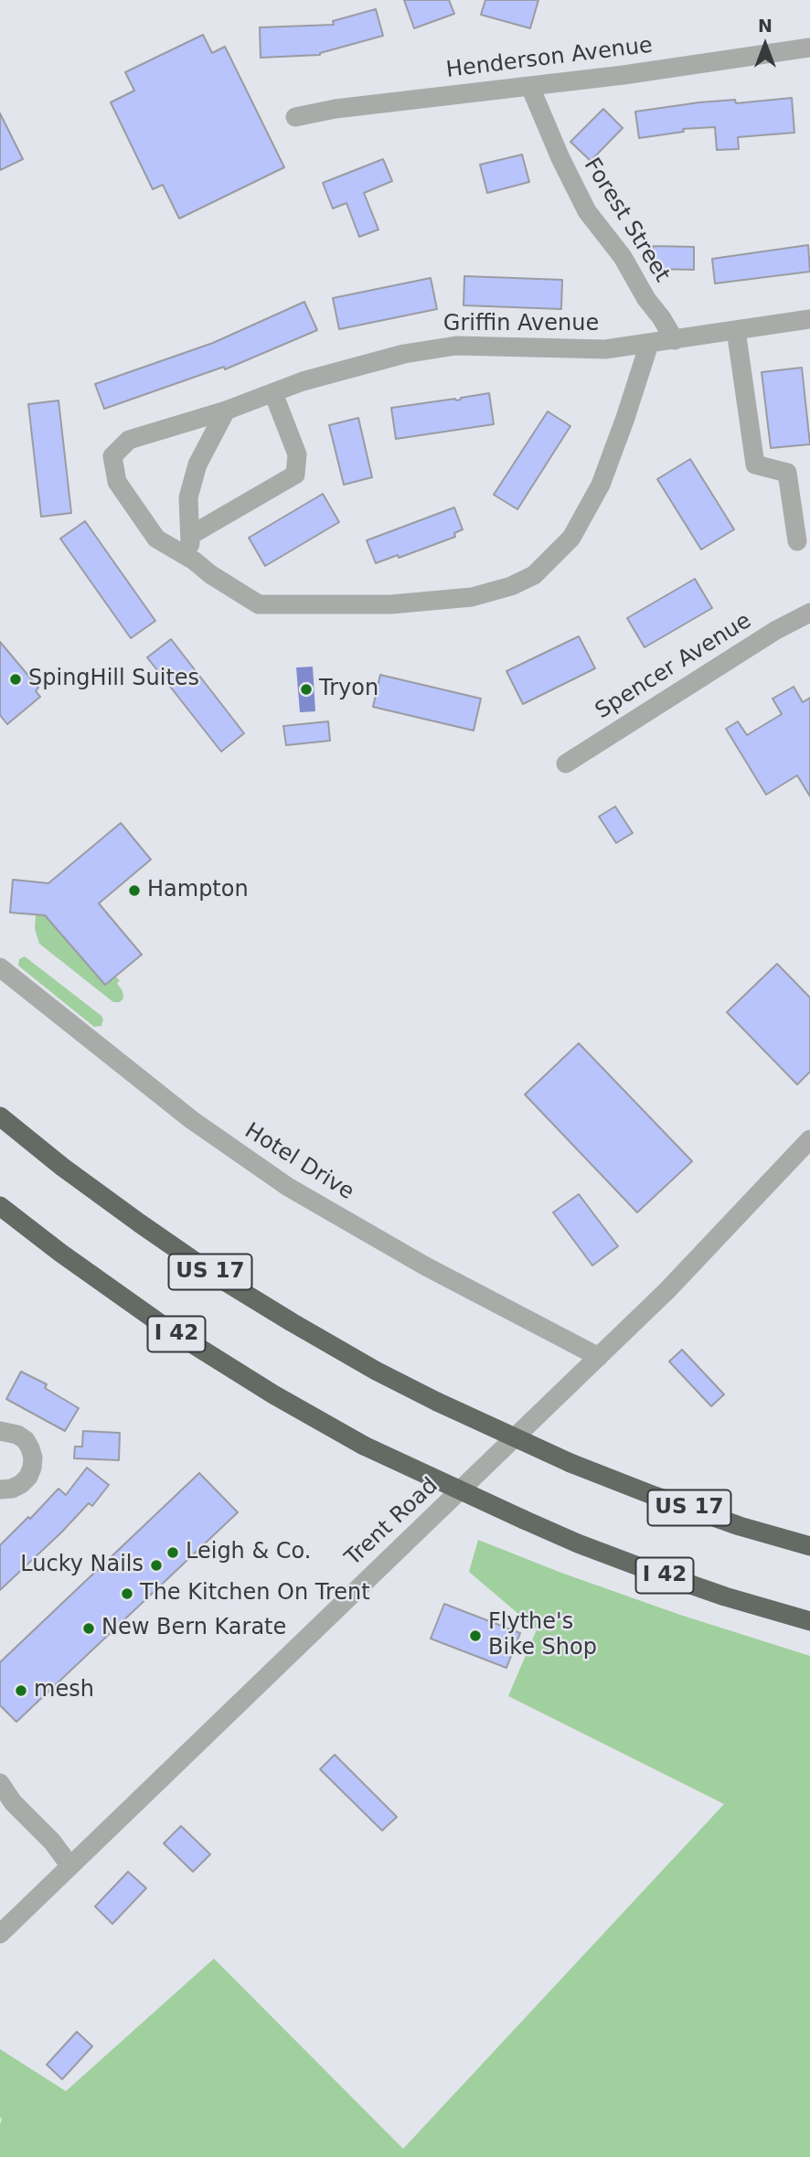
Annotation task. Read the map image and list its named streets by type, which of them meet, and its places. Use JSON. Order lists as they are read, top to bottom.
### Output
{
  "streets": {
    "highway": ["US 17", "I 42"],
    "street": [
      "Henderson Avenue",
      "Forest Street",
      "Griffin Avenue",
      "Spencer Avenue",
      "Hotel Drive",
      "Trent Road"
    ]
  },
  "crossings": [
    ["Henderson Avenue", "Forest Street"],
    ["Forest Street", "Griffin Avenue"],
    ["Hotel Drive", "Trent Road"]
  ],
  "places": [
    "SpingHill Suites",
    "Tryon",
    "Hampton",
    "Leigh & Co.",
    "Lucky Nails",
    "The Kitchen On Trent",
    "New Bern Karate",
    "Flythe's Bike Shop",
    "mesh"
  ],
  "north": "top"
}
